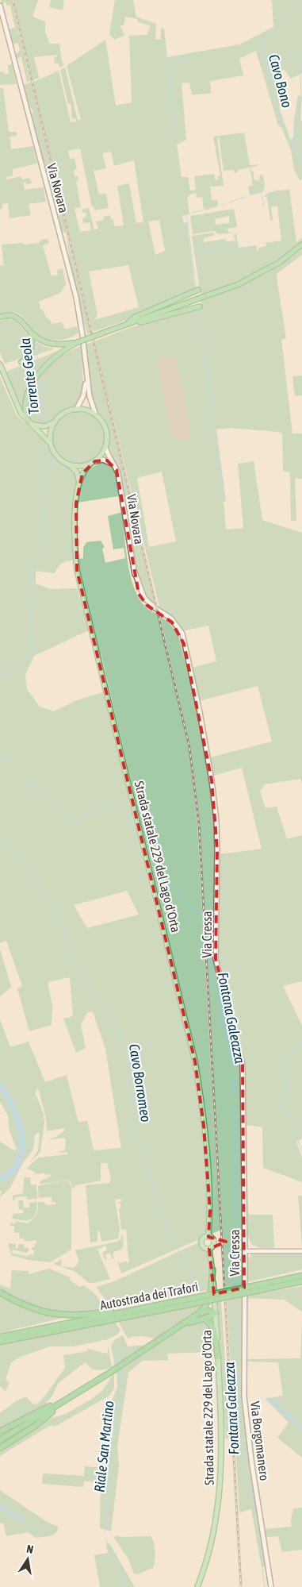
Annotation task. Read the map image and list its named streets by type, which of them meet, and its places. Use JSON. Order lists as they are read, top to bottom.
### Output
{
  "streets": {
    "highway": ["Autostrada dei Trafori"],
    "main road": [
      "Via Novara",
      "Strada statale 229 del Lago d'Orta",
      "Via Cressa",
      "Via Borgomanero"
    ]
  },
  "crossings": [
    ["Via Novara", "Strada statale 229 del Lago d'Orta"],
    ["Via Novara", "Via Cressa"],
    ["Via Cressa", "Via Borgomanero"]
  ],
  "water": [
    "Cavo Bono",
    "Torrente Geola",
    "Fontana Galeazza",
    "Cavo Borromeo",
    "Riale San Martino"
  ],
  "north": "top"
}
